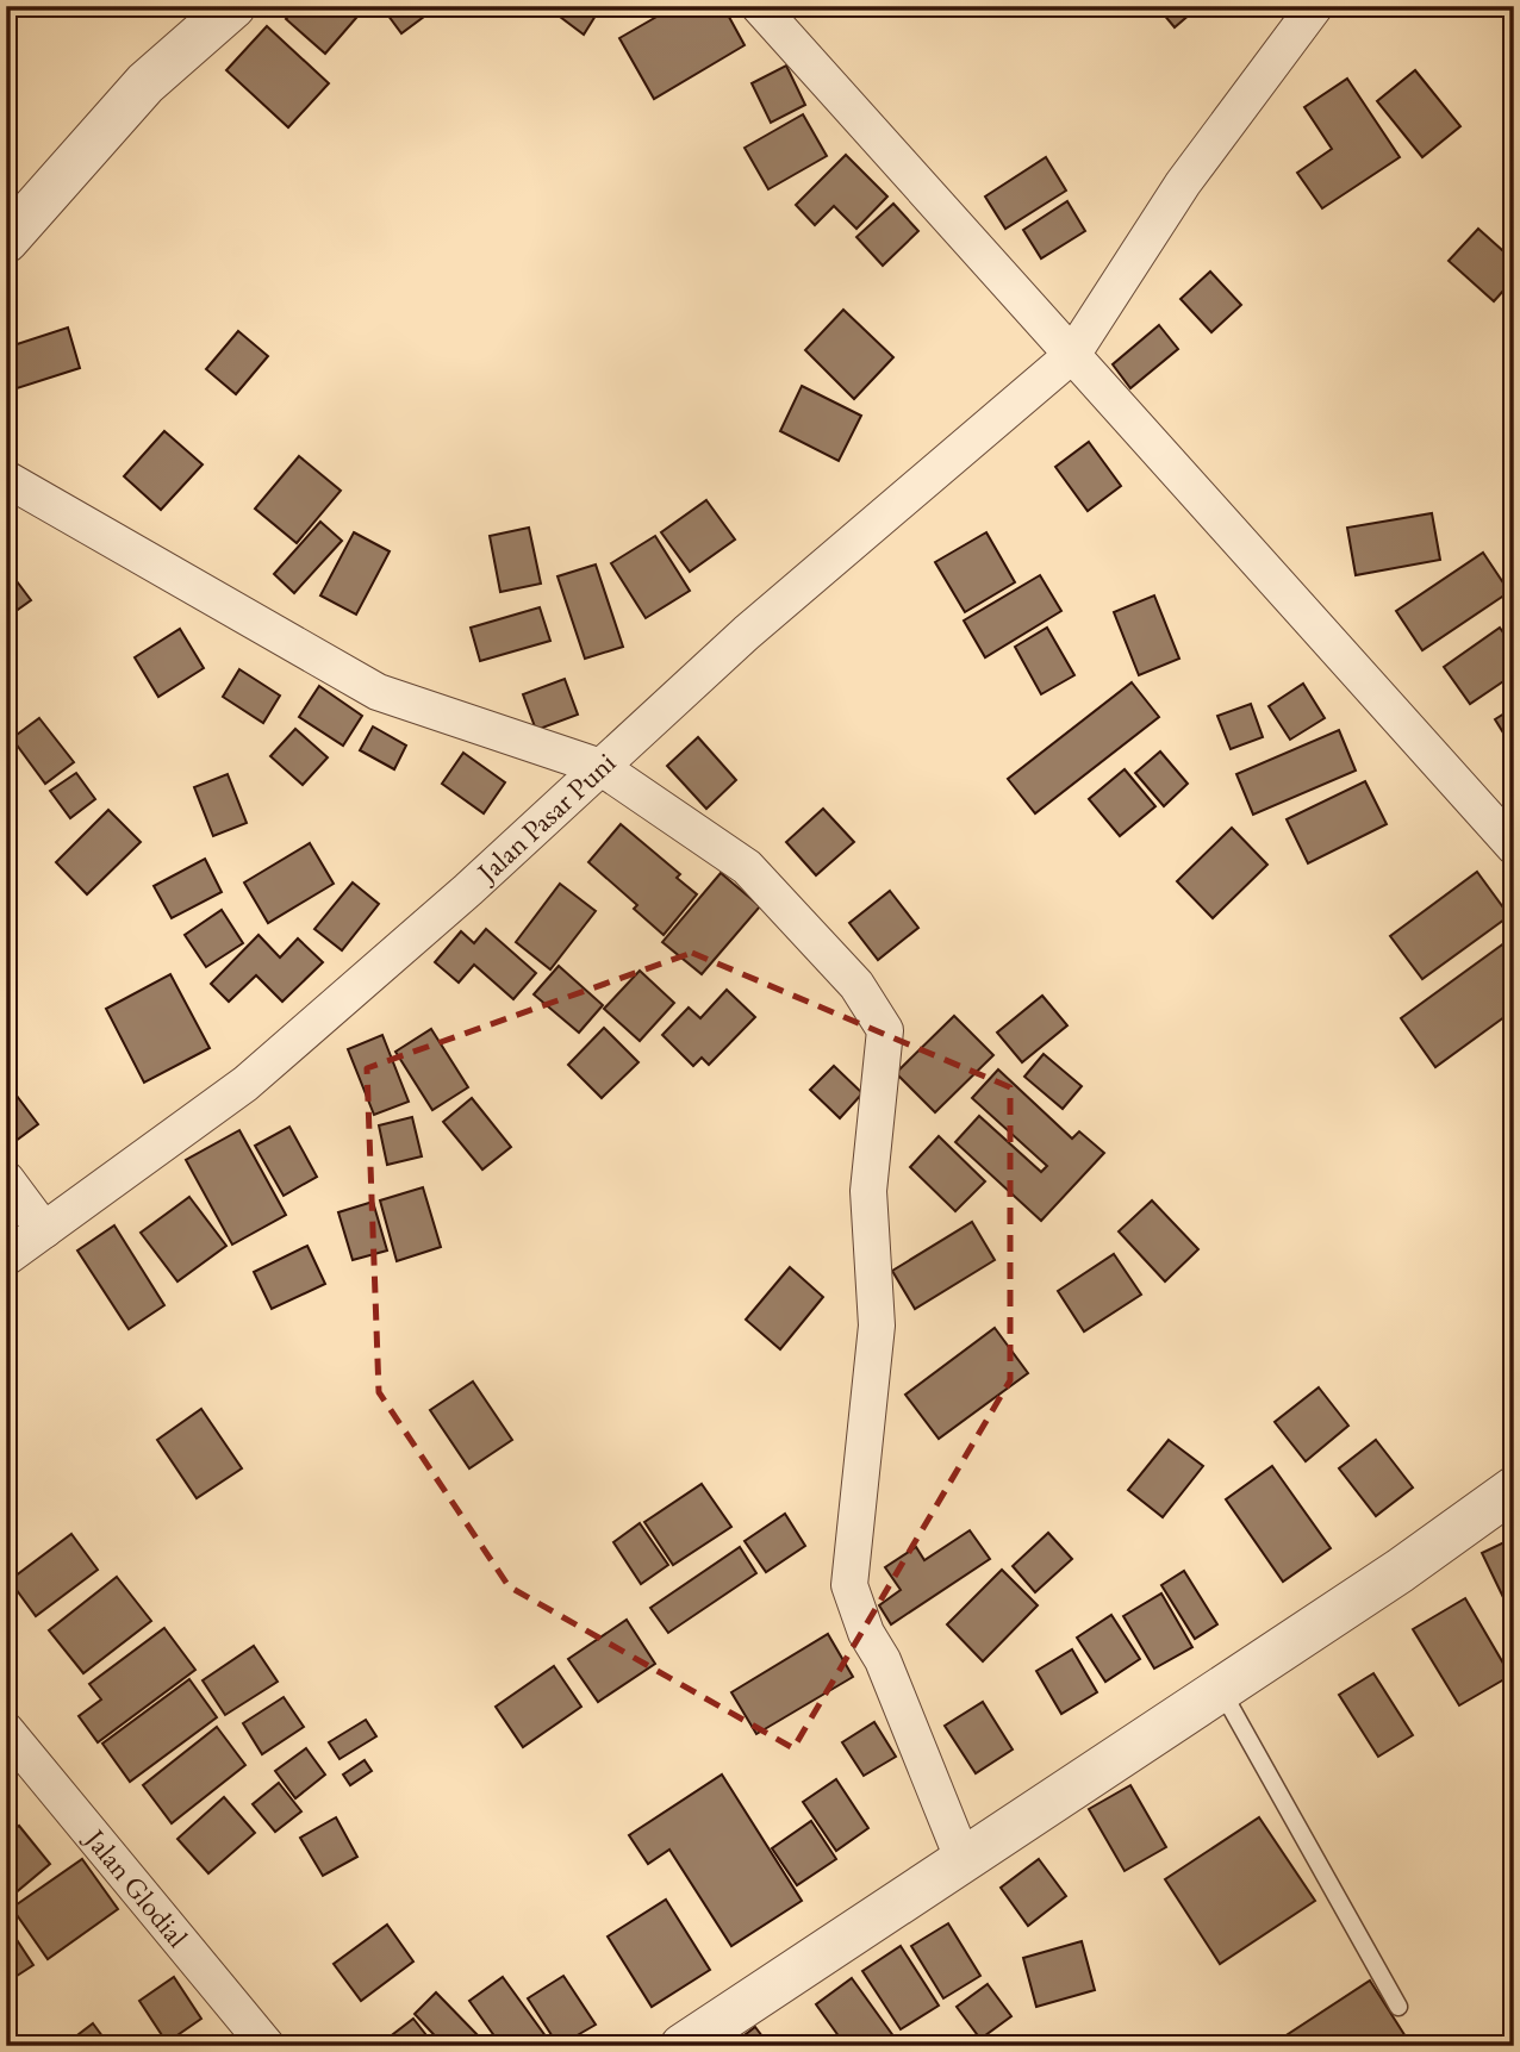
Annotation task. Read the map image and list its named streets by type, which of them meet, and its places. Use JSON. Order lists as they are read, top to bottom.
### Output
{
  "streets": {
    "street": ["Jalan Pasar Puni", "Jalan Glodial"]
  }
}
